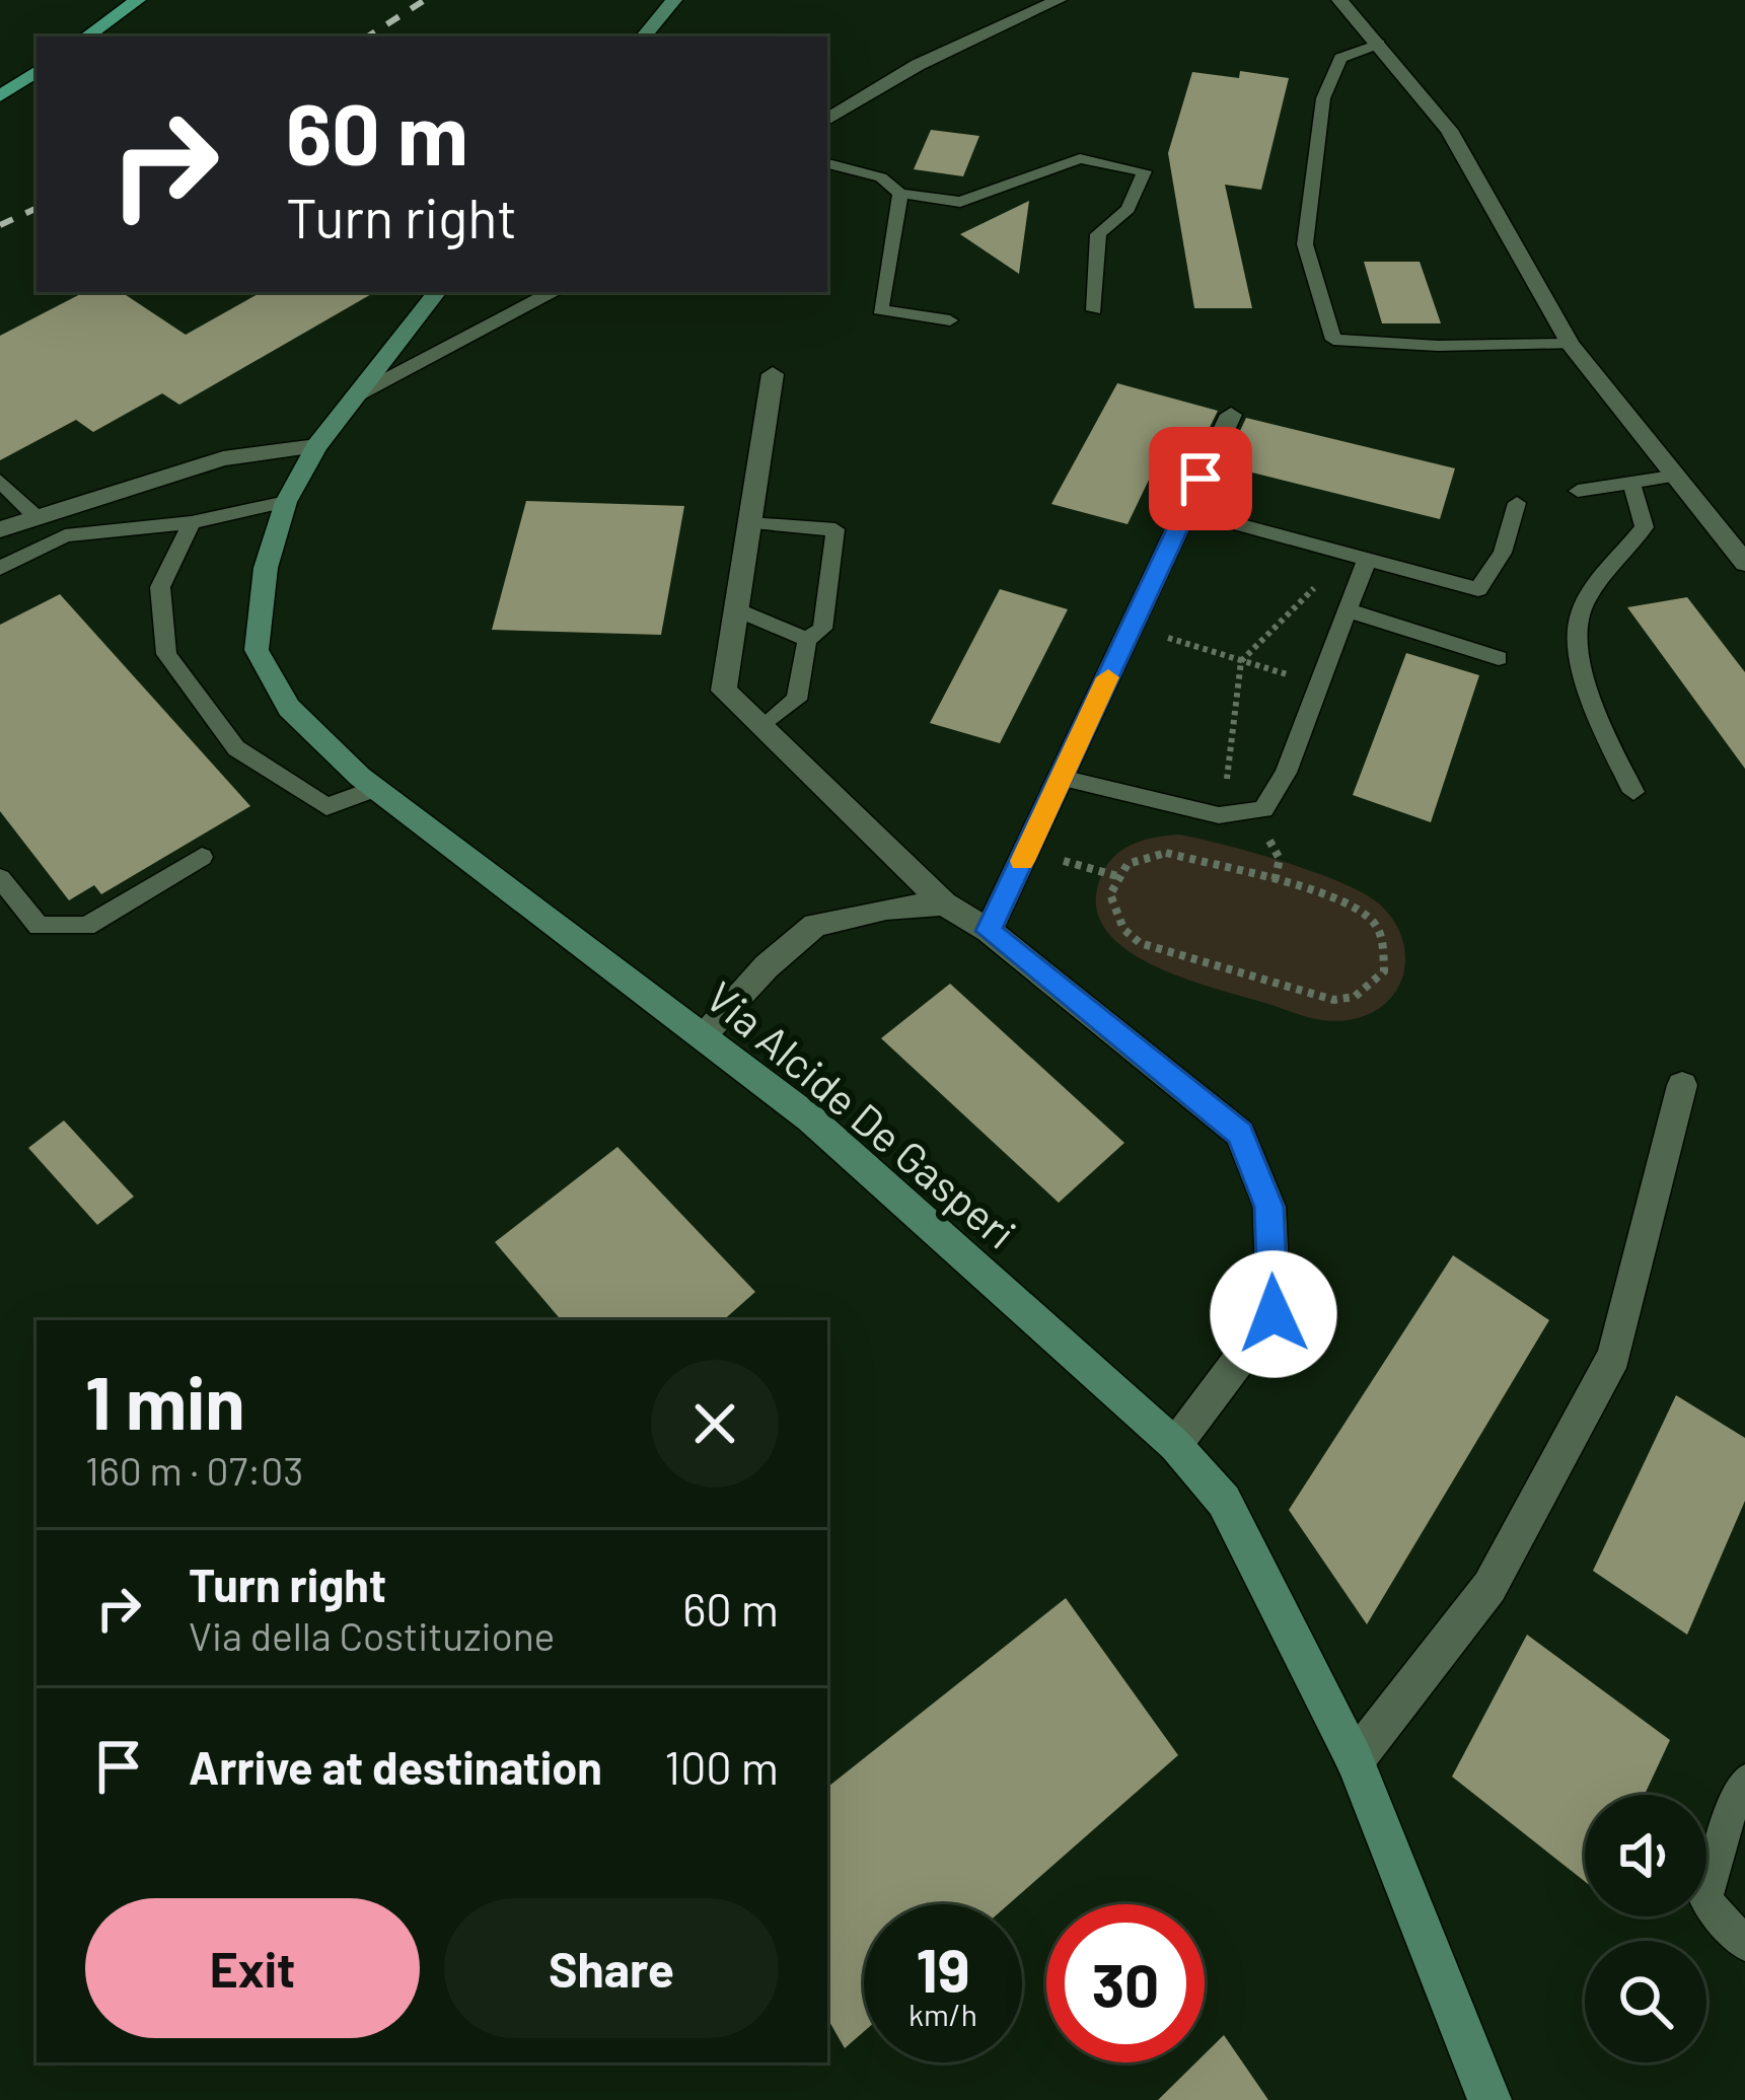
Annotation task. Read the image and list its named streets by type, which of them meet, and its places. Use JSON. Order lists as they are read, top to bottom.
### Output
{
  "streets": {
    "main road": ["Via Alcide De Gasperi"]
  },
  "page": {
    "turn": ["60 m", "Turn right"],
    "heading": ["1 min", "160 m · 07:03"],
    "list": [
      {
        "name": "Turn right",
        "note": "Via della Costituzione",
        "value": "60 m"
      },
      {
        "name": "Arrive at destination",
        "value": "100 m"
      }
    ],
    "buttons": ["Exit", "Share"],
    "speed": "19 km/h",
    "limit": "30"
  }
}
